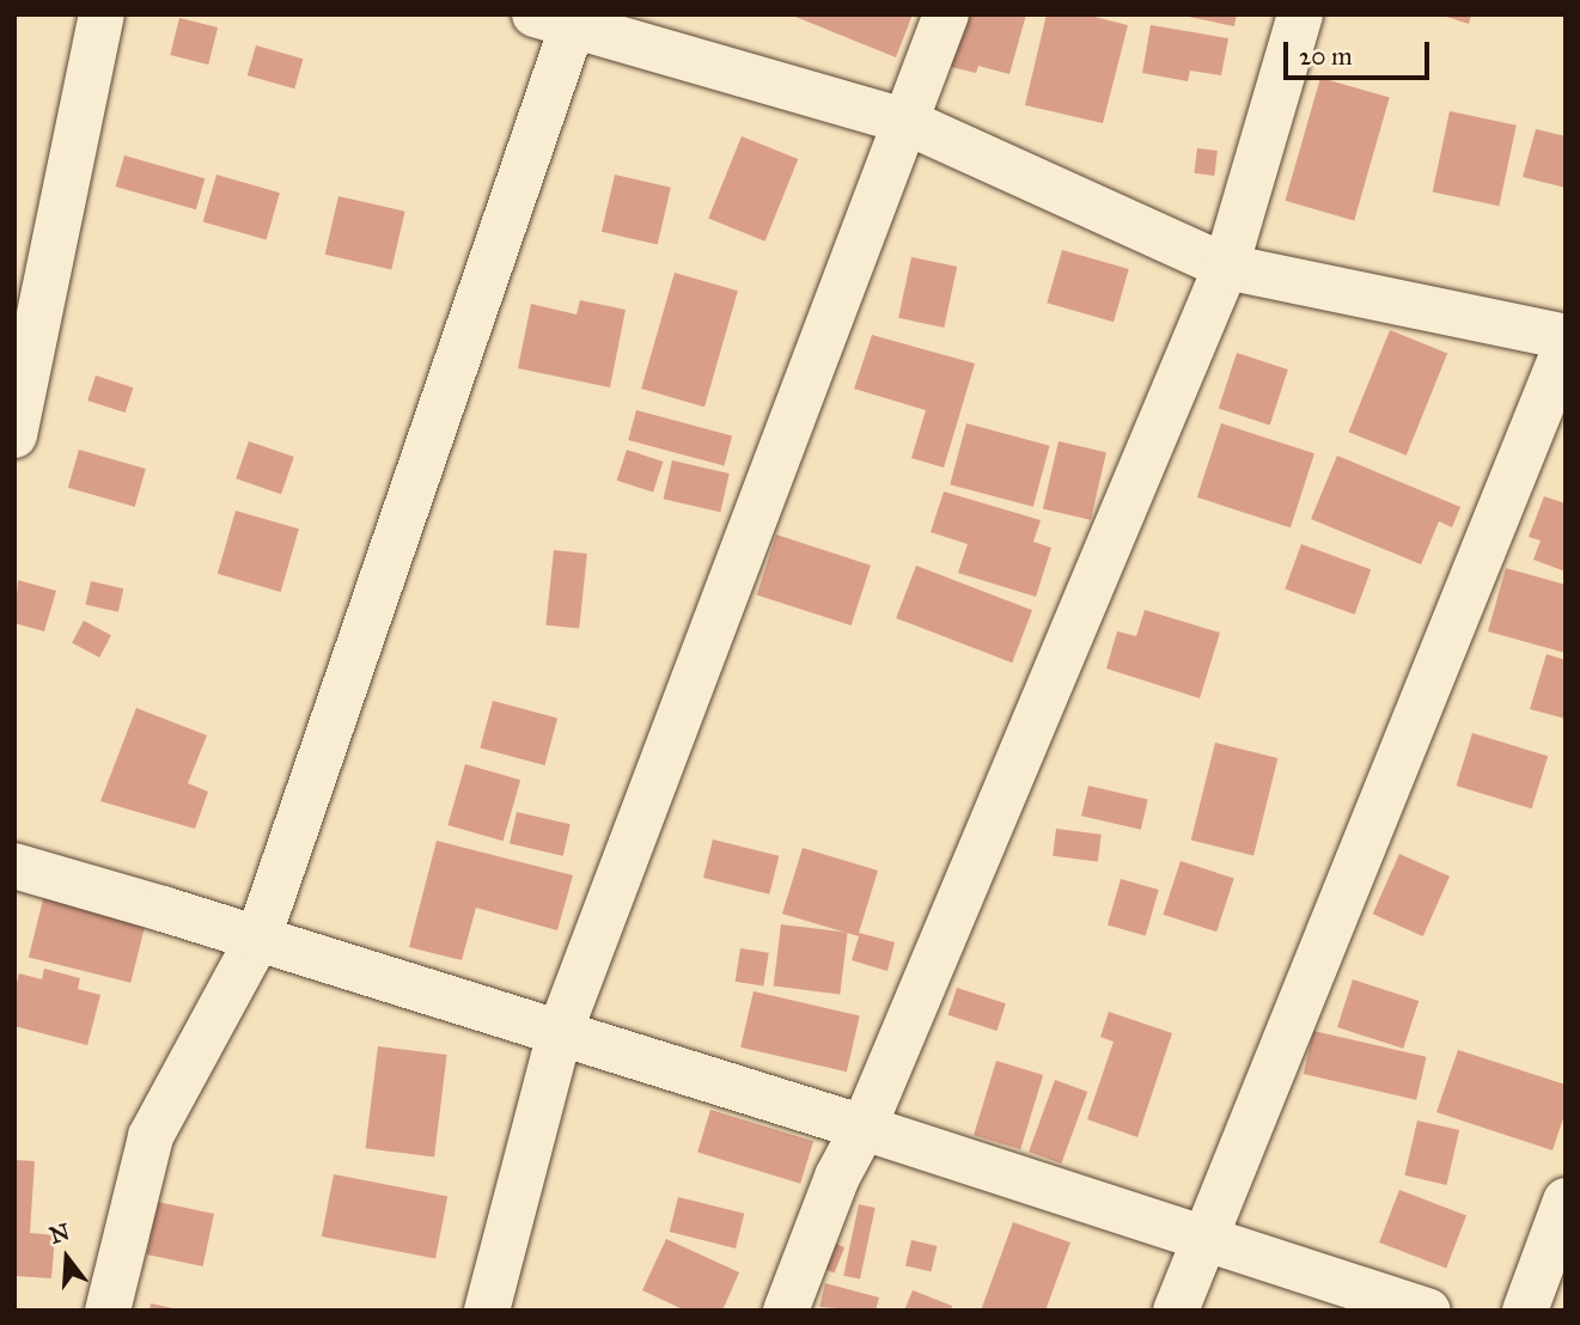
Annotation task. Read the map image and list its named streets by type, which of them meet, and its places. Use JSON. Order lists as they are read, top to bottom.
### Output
{
  "scale_bar": "20 m",
  "north": "top"
}
